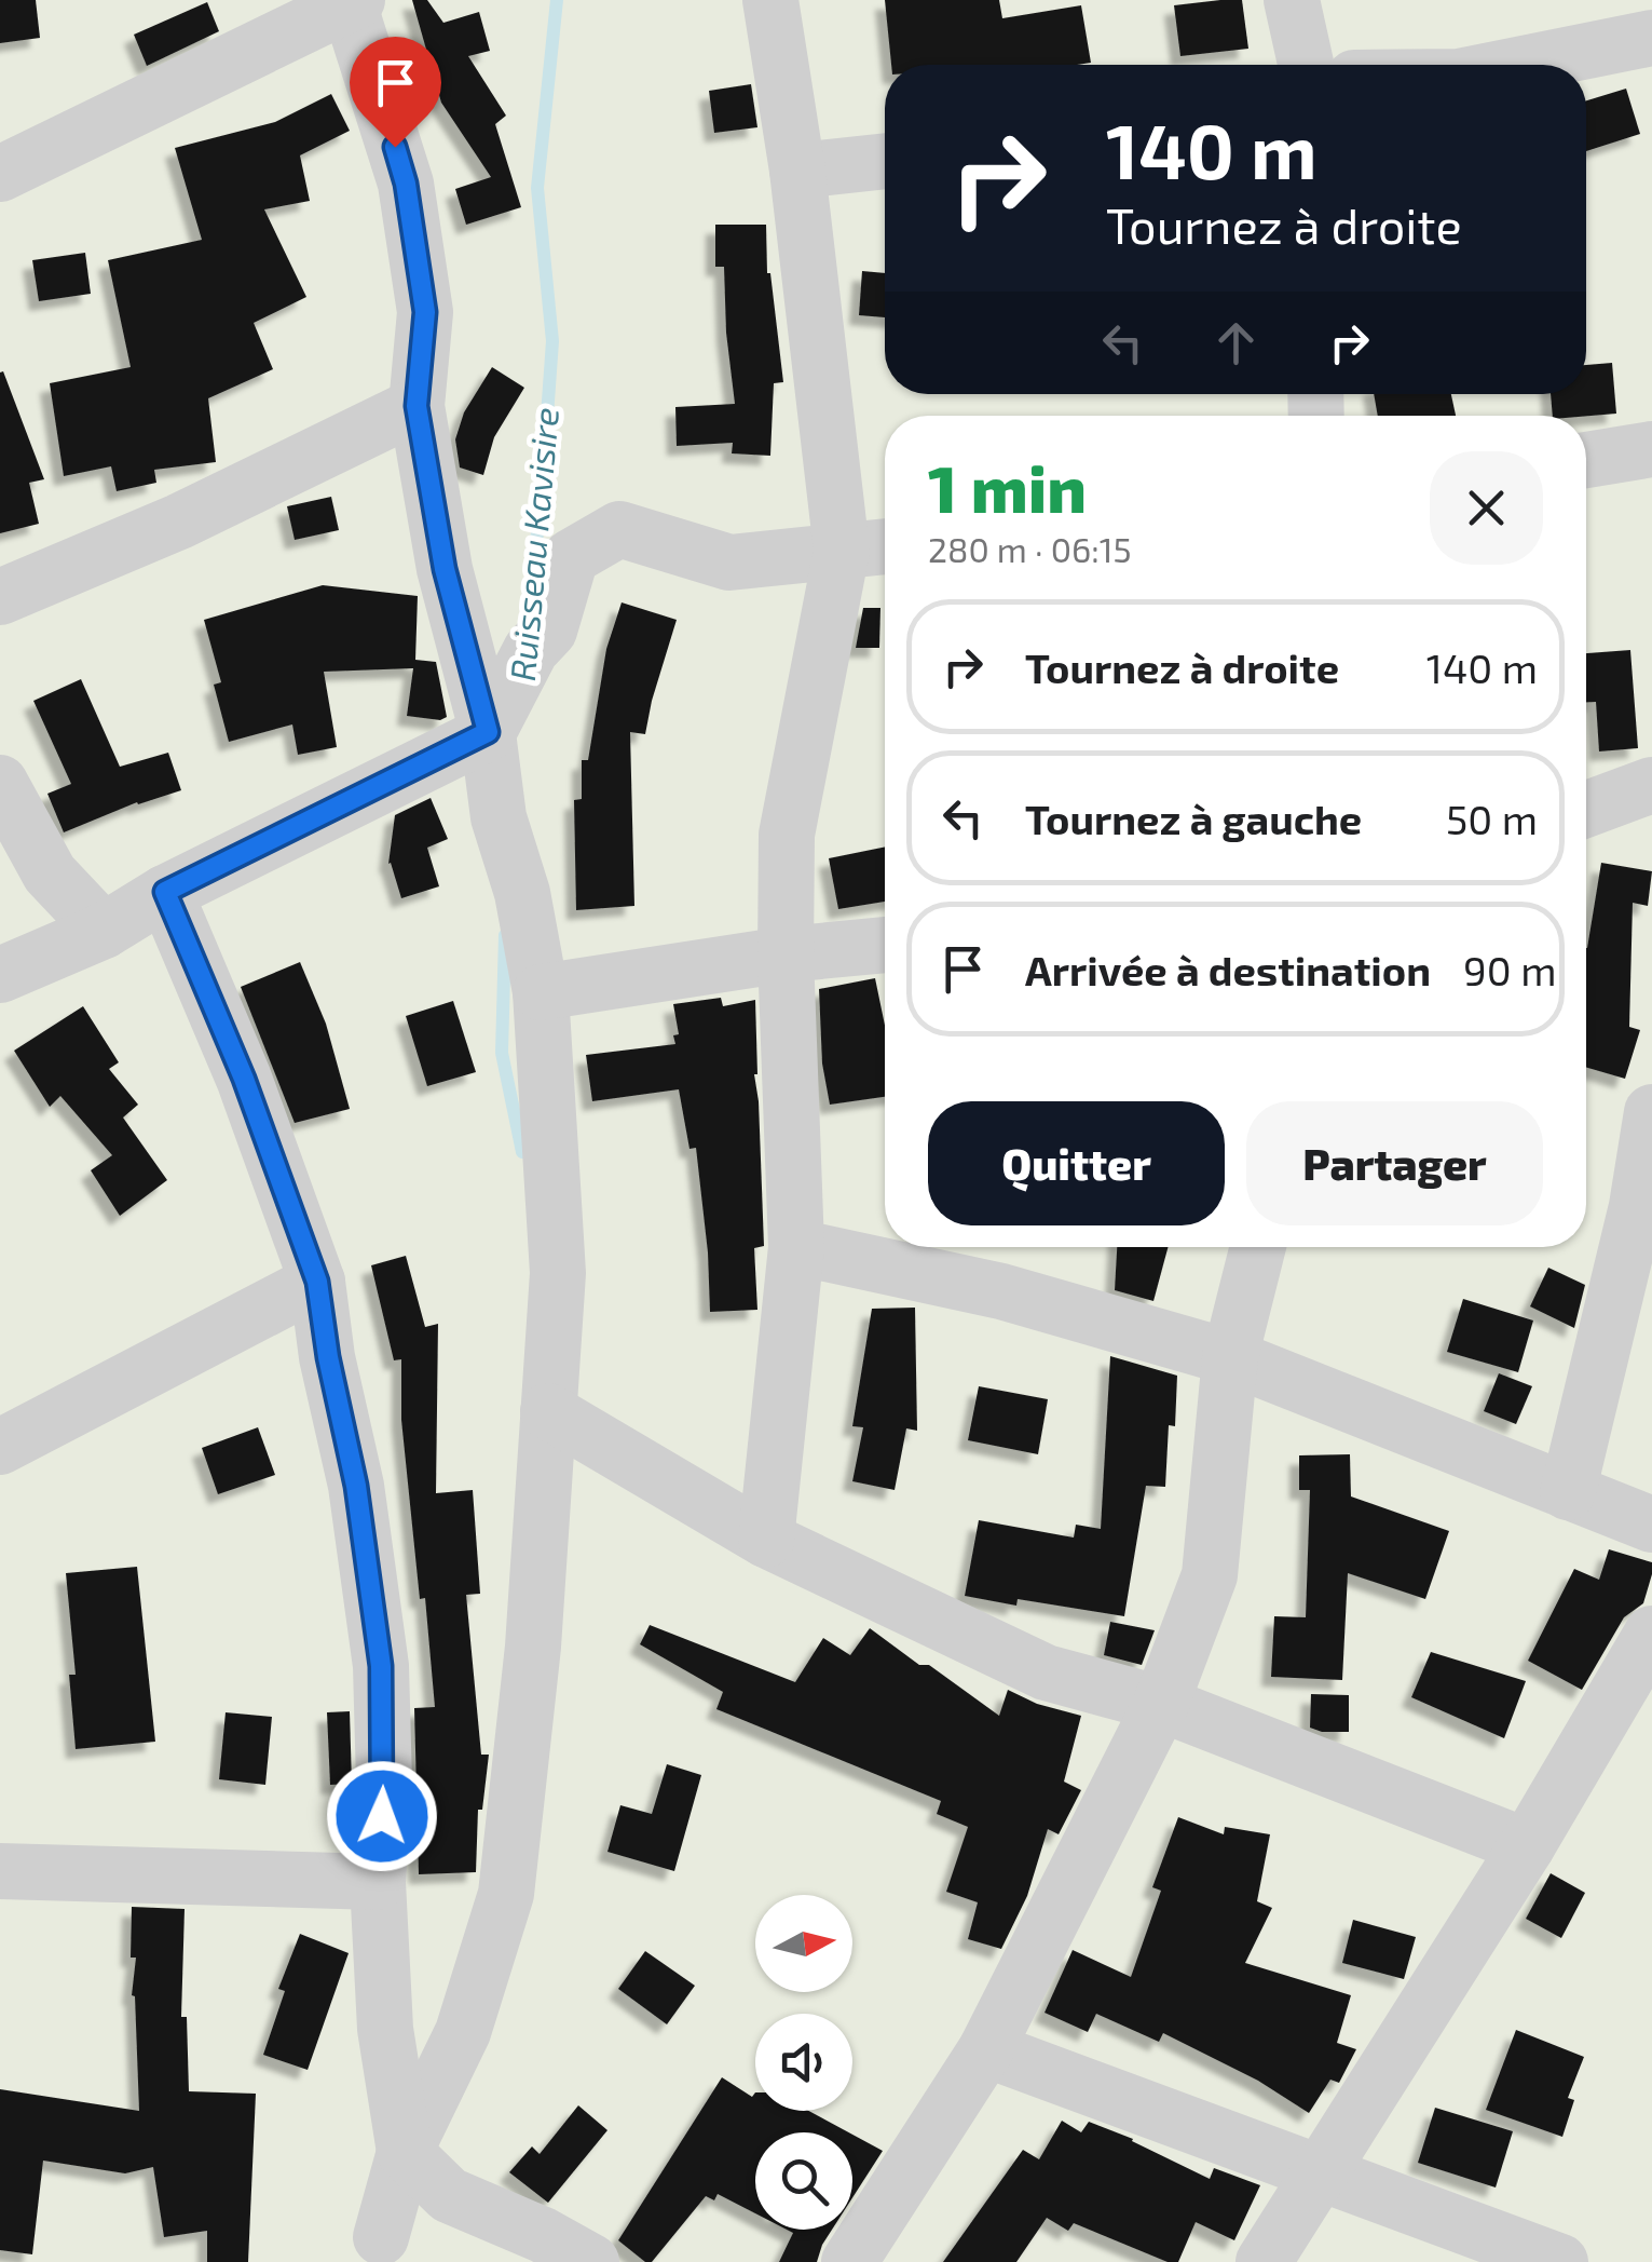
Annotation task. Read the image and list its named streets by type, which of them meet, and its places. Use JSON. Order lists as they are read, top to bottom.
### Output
{
  "water": ["Ruisseau Kavisire"],
  "north": "right",
  "page": {
    "turn": ["140 m", "Tournez à droite"],
    "heading": ["1 min", "280 m · 06:15"],
    "list": [
      {
        "name": "Tournez à droite",
        "value": "140 m"
      },
      {
        "name": "Tournez à gauche",
        "value": "50 m"
      },
      {
        "name": "Arrivée à destination",
        "value": "90 m"
      }
    ],
    "buttons": ["Quitter", "Partager"]
  }
}
